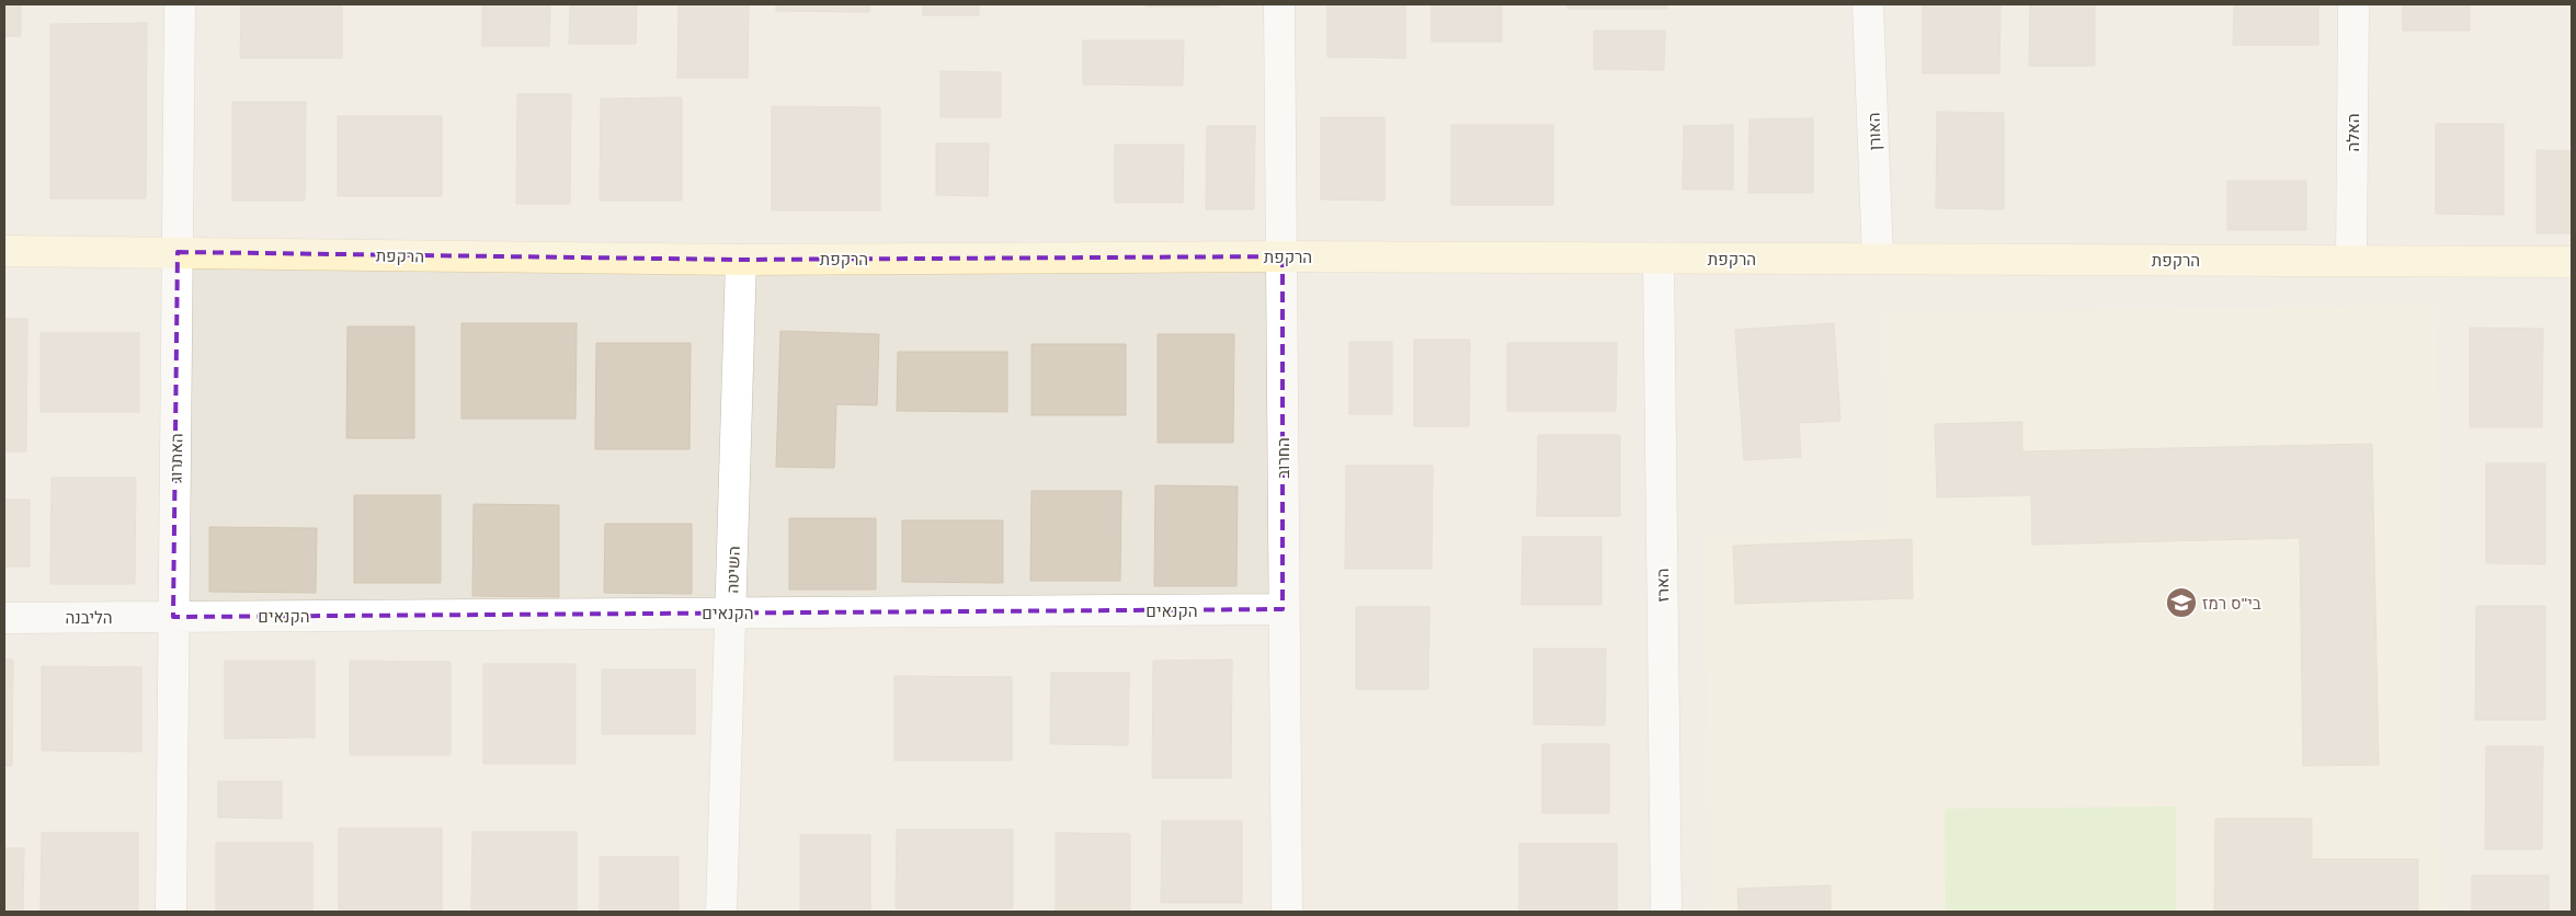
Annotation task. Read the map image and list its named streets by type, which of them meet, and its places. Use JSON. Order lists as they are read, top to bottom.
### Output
{
  "streets": {
    "street": [
      "האורן",
      "האלה",
      "הרקפת",
      "האתרוג",
      "החרוב",
      "השיטה",
      "הארז",
      "הקנאים",
      "הליבנה"
    ]
  },
  "crossings": [
    ["האורן", "הרקפת"],
    ["האלה", "הרקפת"],
    ["הרקפת", "האתרוג"],
    ["הרקפת", "החרוב"],
    ["הרקפת", "השיטה"],
    ["הרקפת", "הארז"],
    ["האתרוג", "הקנאים"],
    ["האתרוג", "הליבנה"],
    ["החרוב", "הקנאים"],
    ["השיטה", "הקנאים"],
    ["הקנאים", "הליבנה"]
  ],
  "places": {
    "school or university": ["בי\"ס רמז"]
  }
}
